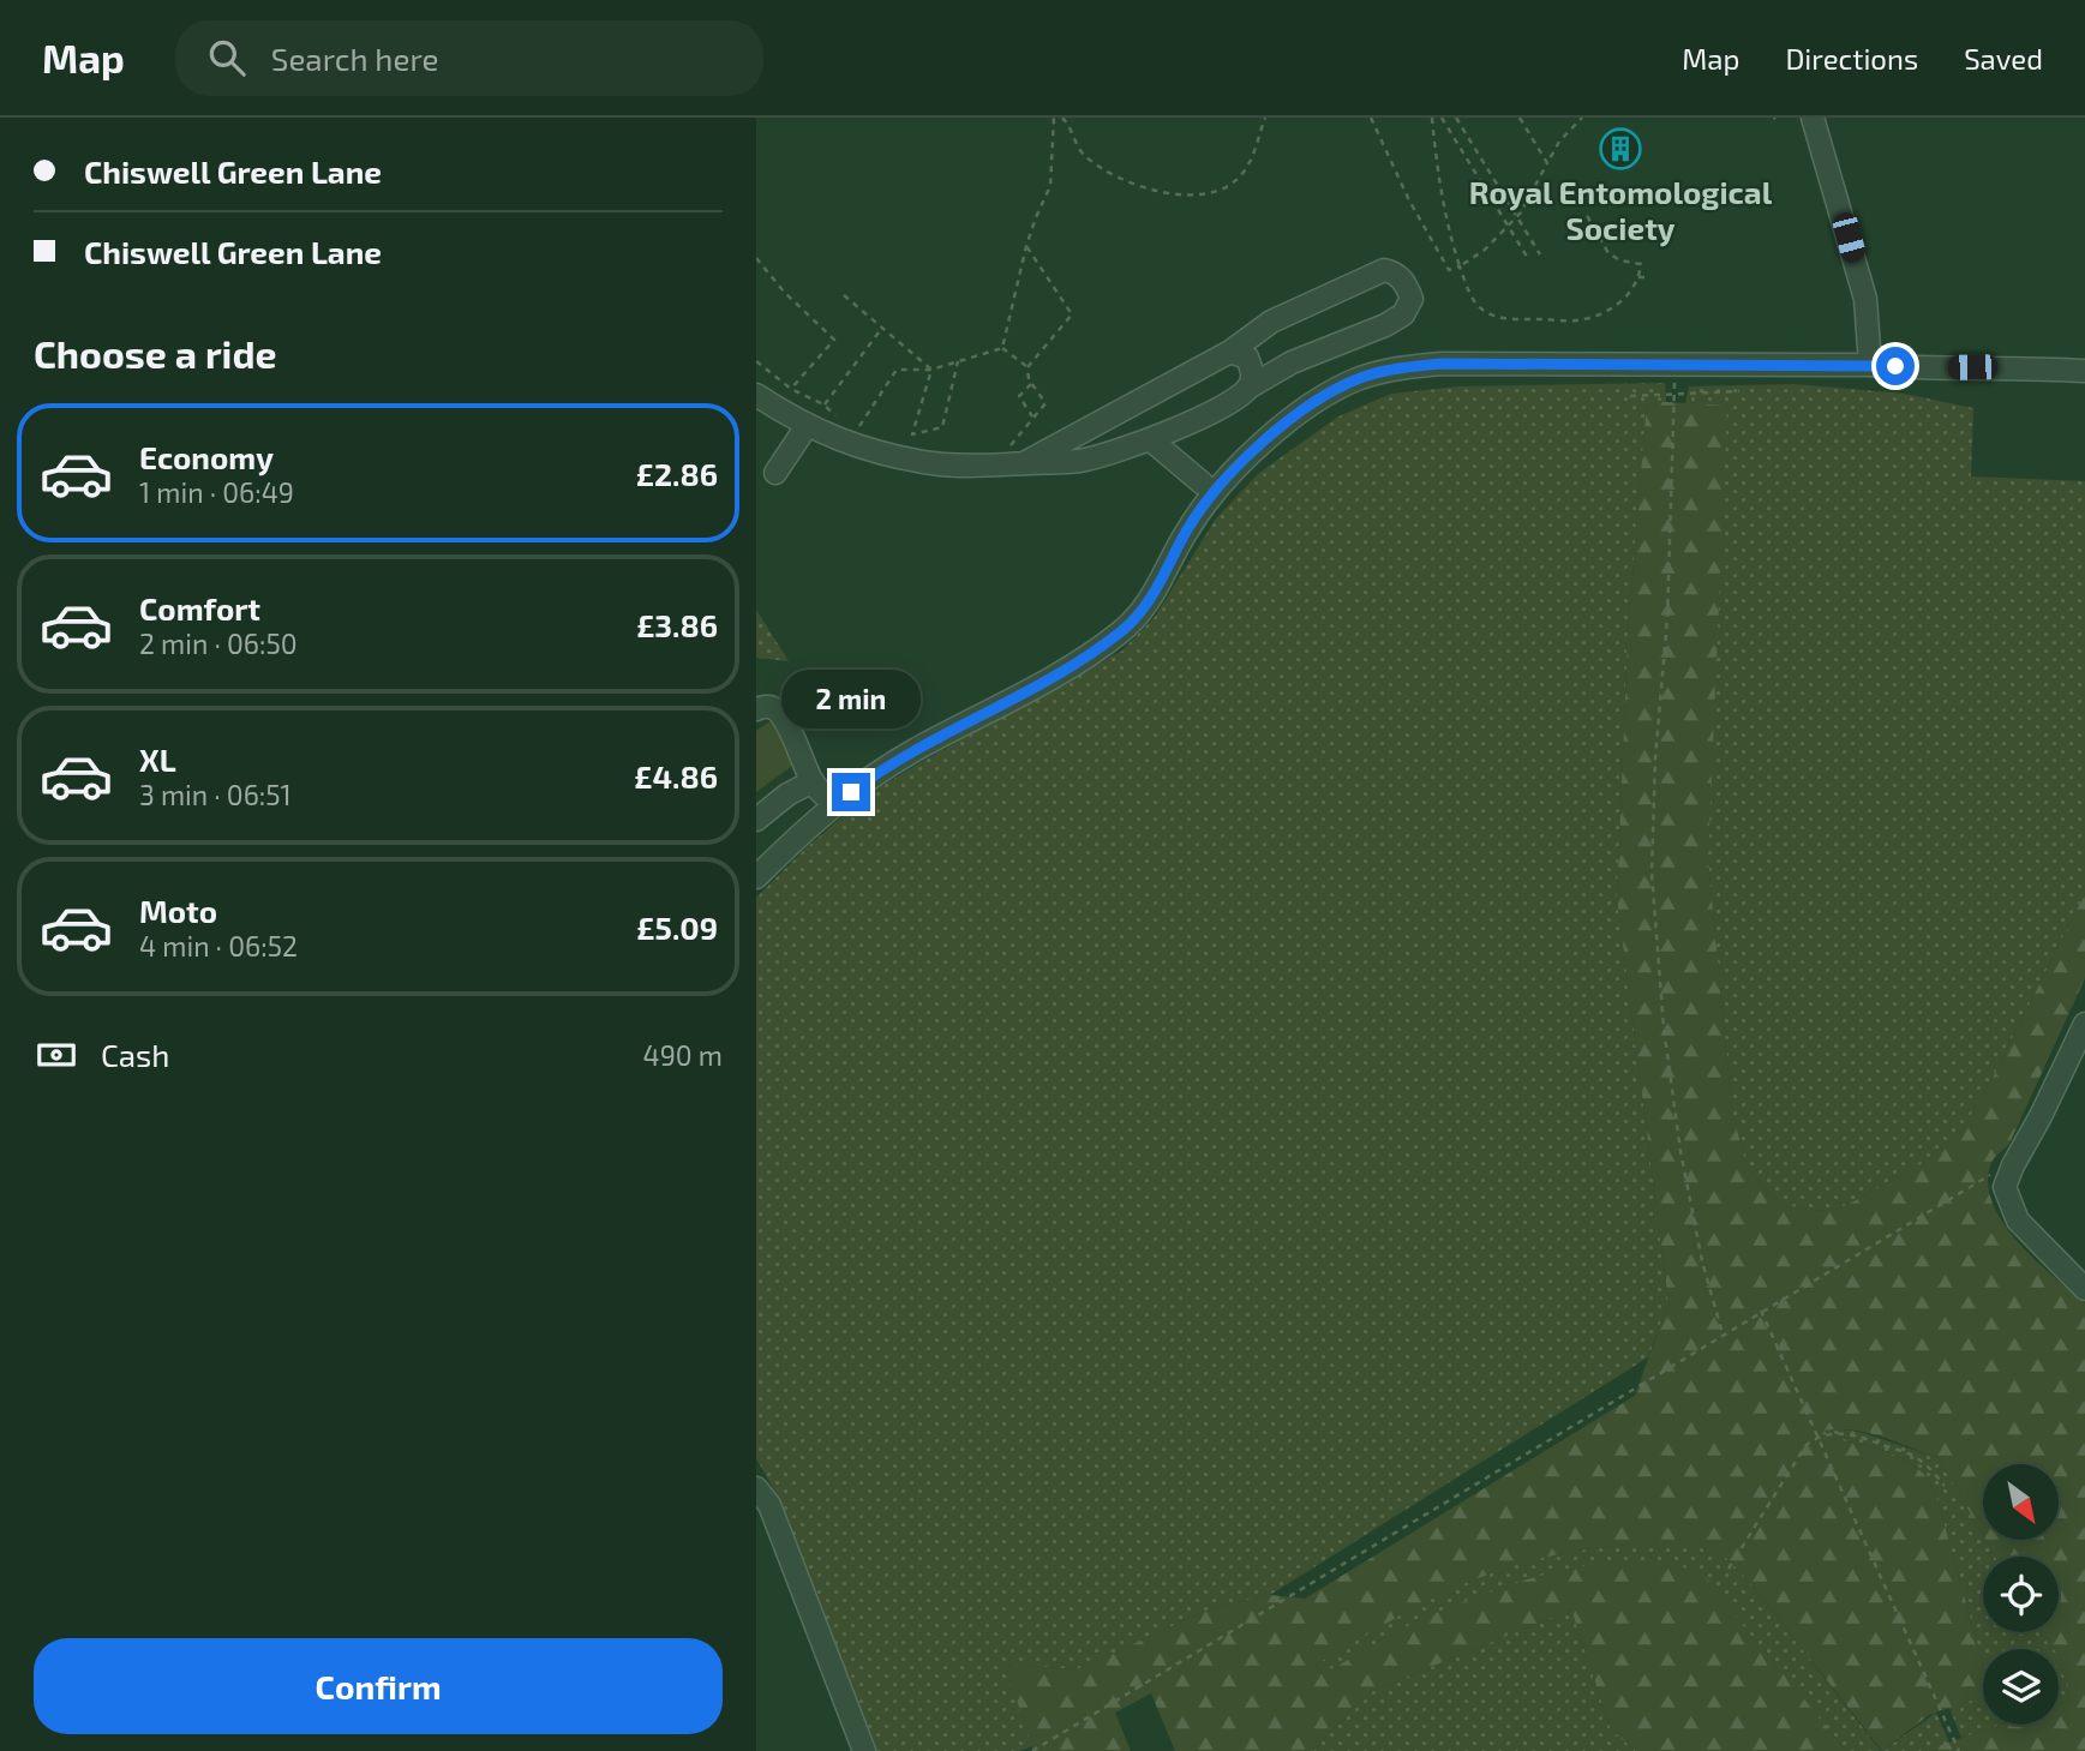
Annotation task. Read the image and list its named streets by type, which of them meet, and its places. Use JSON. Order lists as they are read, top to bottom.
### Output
{
  "places": {
    "building": ["Royal Entomological Society"]
  },
  "north": "bottom right",
  "page": {
    "header": "Map",
    "search": "Search here",
    "nav": ["Map", "Directions", "Saved"],
    "banner": ["Chiswell Green Lane", "Chiswell Green Lane"],
    "heading": "Choose a ride",
    "list": [
      {
        "name": "Economy",
        "note": "1 min · 06:49",
        "value": "£2.86"
      },
      {
        "name": "Comfort",
        "note": "2 min · 06:50",
        "value": "£3.86"
      },
      {
        "name": "XL",
        "note": "3 min · 06:51",
        "value": "£4.86"
      },
      {
        "name": "Moto",
        "note": "4 min · 06:52",
        "value": "£5.09"
      }
    ],
    "bubble": "2 min",
    "pay": ["Cash", "490 m"],
    "buttons": "Confirm"
  }
}
